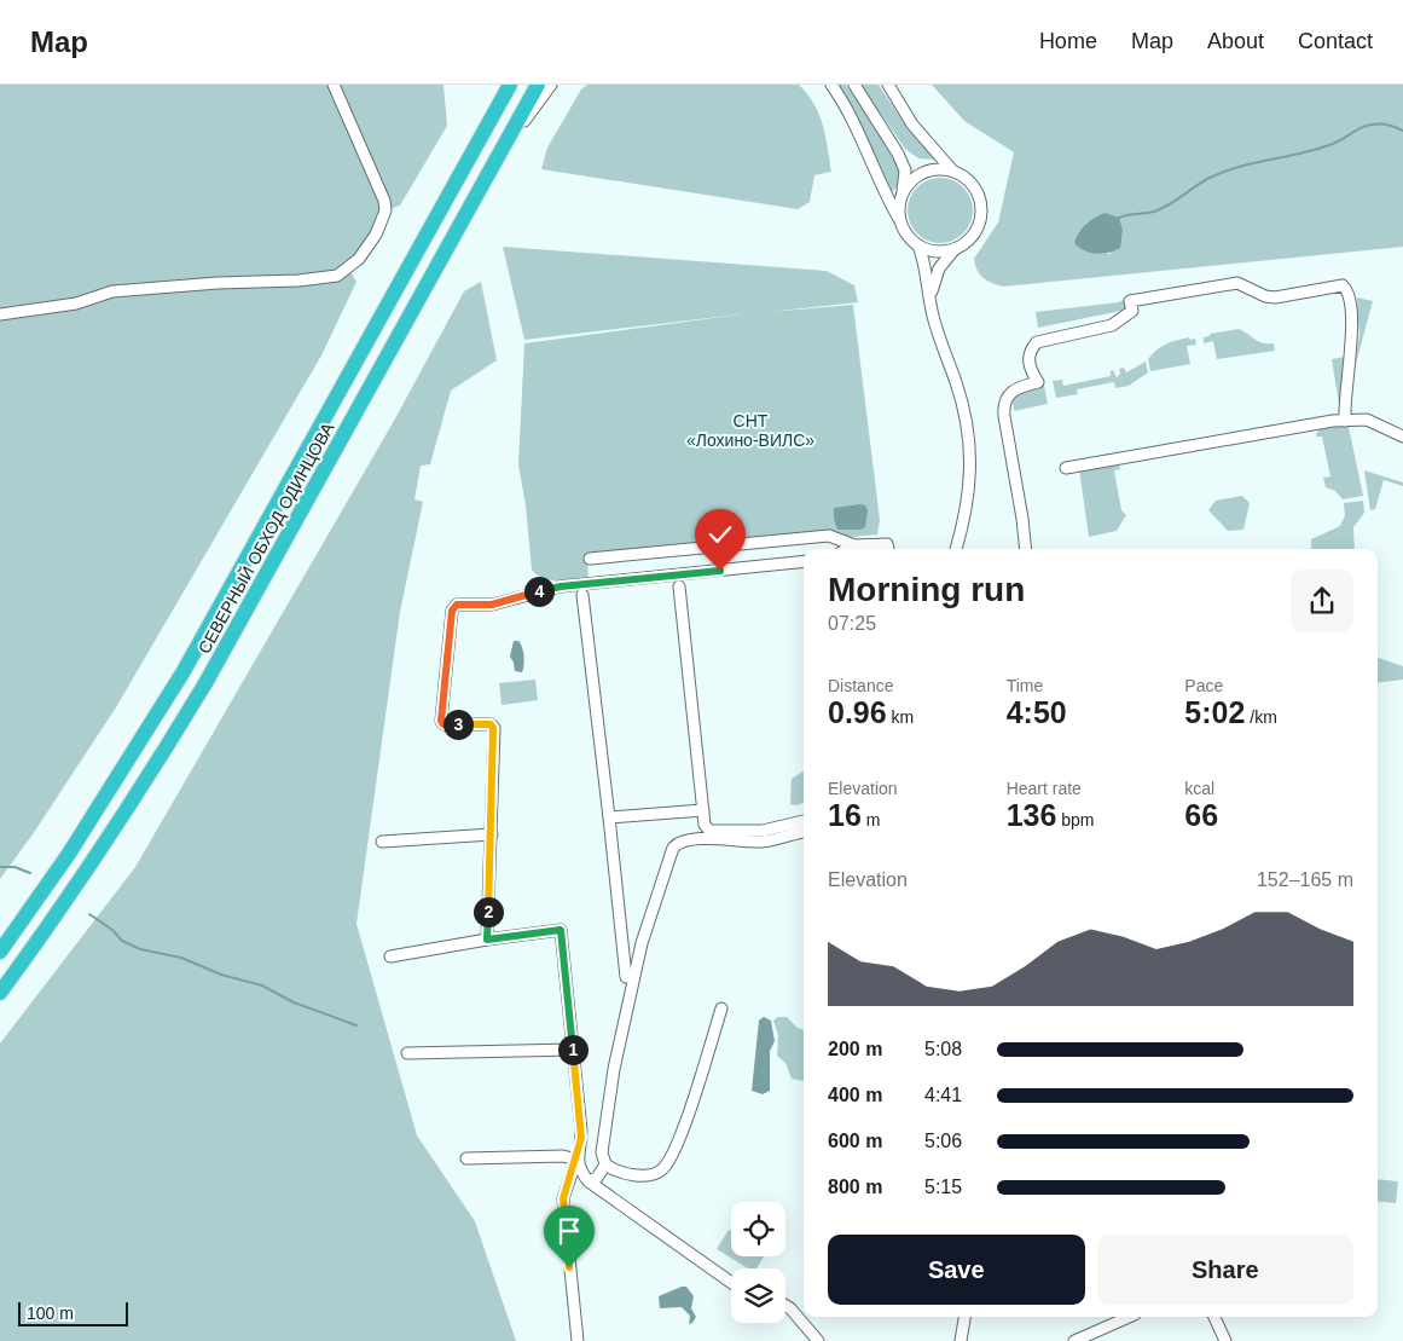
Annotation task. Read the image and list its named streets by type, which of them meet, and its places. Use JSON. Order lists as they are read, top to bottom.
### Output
{
  "streets": {
    "highway": ["СЕВЕРНЫЙ ОБХОД ОДИНЦОВА"]
  },
  "parks": ["СНТ «Лохино-ВИЛС»"],
  "scale_bar": "100 m",
  "page": {
    "header": "Map",
    "nav": [
      "Home",
      "Map",
      "About",
      "Contact"
    ],
    "heading": ["Morning run", "07:25"],
    "pins": [
      "4",
      "3",
      "2",
      "1"
    ],
    "stats": [
      ["Distance", "0.96 km"],
      ["Time", "4:50"],
      ["Pace", "5:02 /km"],
      ["Elevation", "16 m"],
      ["Heart rate", "136 bpm"],
      ["kcal", "66"]
    ],
    "chart": ["Elevation", "152–165 m"],
    "list": [
      {
        "name": "200 m",
        "note": "5:08"
      },
      {
        "name": "400 m",
        "note": "4:41"
      },
      {
        "name": "600 m",
        "note": "5:06"
      },
      {
        "name": "800 m",
        "note": "5:15"
      }
    ],
    "buttons": ["Save", "Share"],
    "scale": "100 m"
  }
}
